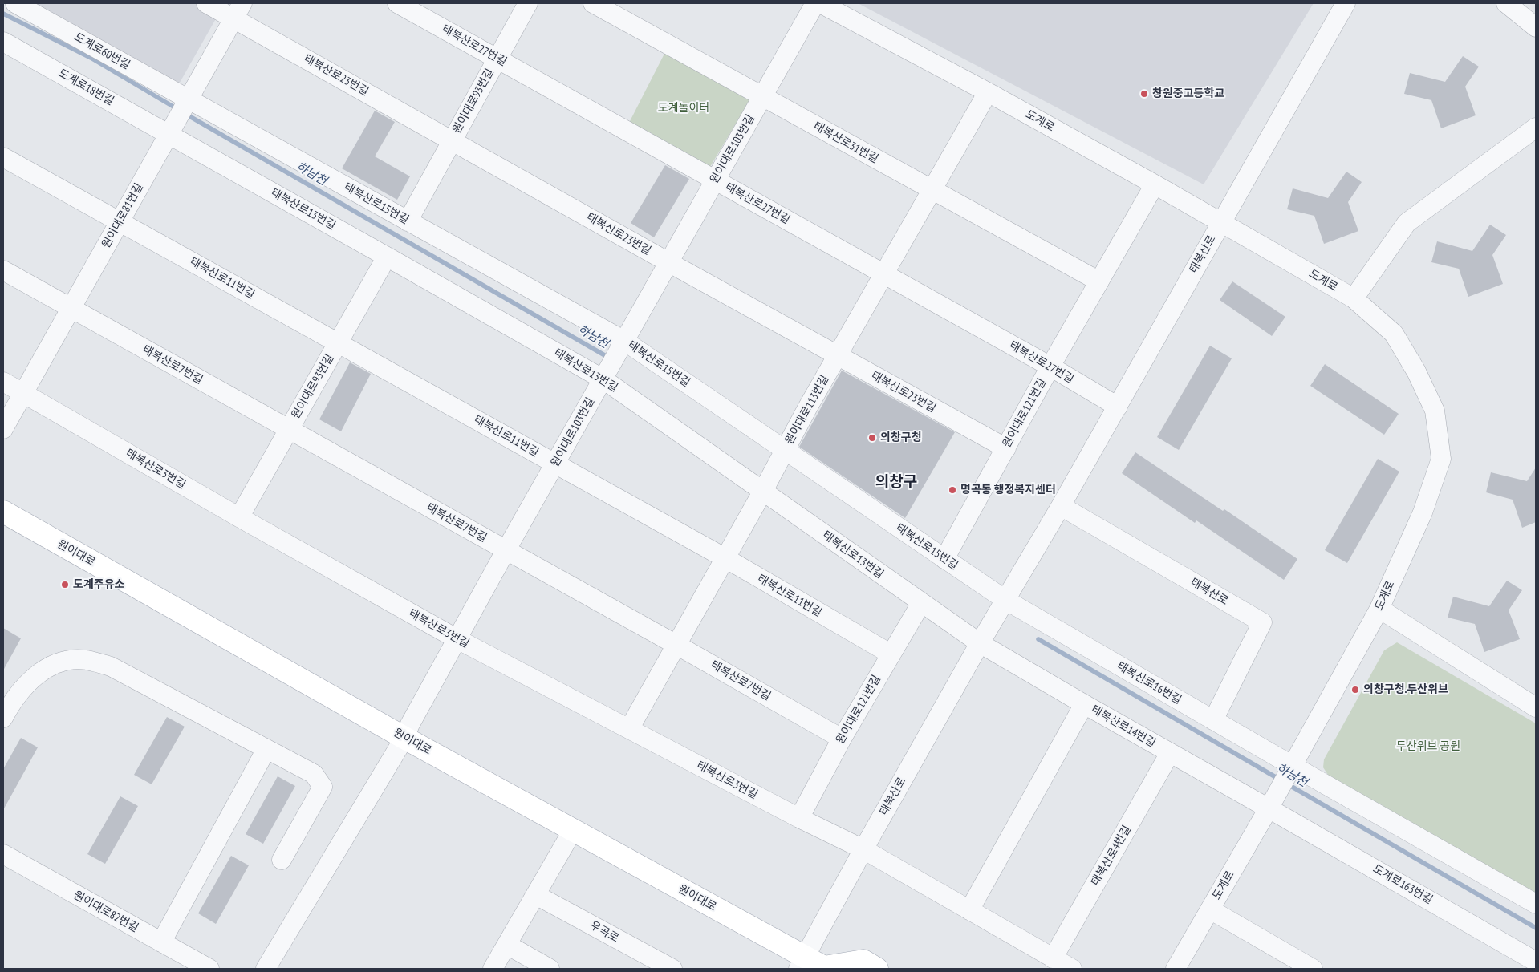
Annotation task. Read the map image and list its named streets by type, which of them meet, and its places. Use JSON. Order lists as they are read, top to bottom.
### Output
{
  "streets": {
    "main road": ["원이대로"],
    "street": [
      "태복산로27번길",
      "도계로60번길",
      "태복산로23번길",
      "도계로18번길",
      "원이대로93번길",
      "도계로",
      "태복산로31번길",
      "원이대로103번길",
      "태복산로15번길",
      "태복산로13번길",
      "원이대로81번길",
      "태복산로",
      "태복산로11번길",
      "태복산로7번길",
      "원이대로113번길",
      "원이대로121번길",
      "태복산로3번길",
      "태복산로16번길",
      "태복산로14번길",
      "태복산로4번길",
      "도계로163번길",
      "원이대로82번길",
      "우곡로"
    ]
  },
  "crossings": [
    ["태복산로27번길", "원이대로93번길"],
    ["태복산로27번길", "원이대로103번길"],
    ["태복산로27번길", "태복산로"],
    ["태복산로27번길", "원이대로113번길"],
    ["태복산로27번길", "원이대로121번길"],
    ["도계로60번길", "태복산로15번길"],
    ["도계로60번길", "원이대로81번길"],
    ["태복산로23번길", "원이대로93번길"],
    ["태복산로23번길", "원이대로103번길"],
    ["태복산로23번길", "원이대로81번길"],
    ["태복산로23번길", "원이대로113번길"],
    ["태복산로23번길", "원이대로121번길"],
    ["도계로18번길", "태복산로13번길"],
    ["도계로18번길", "원이대로81번길"],
    ["원이대로93번길", "태복산로15번길"],
    ["원이대로93번길", "태복산로13번길"],
    ["원이대로93번길", "태복산로11번길"],
    ["원이대로93번길", "태복산로7번길"],
    ["원이대로93번길", "태복산로3번길"],
    ["도계로", "태복산로"],
    ["도계로", "원이대로113번길"],
    ["도계로", "원이대로121번길"],
    ["도계로", "태복산로16번길"],
    ["도계로", "태복산로14번길"],
    ["도계로", "도계로163번길"],
    ["태복산로31번길", "원이대로103번길"],
    ["태복산로31번길", "원이대로113번길"],
    ["태복산로31번길", "원이대로121번길"],
    ["원이대로103번길", "태복산로15번길"],
    ["원이대로103번길", "태복산로13번길"],
    ["원이대로103번길", "태복산로11번길"],
    ["원이대로103번길", "태복산로7번길"],
    ["원이대로103번길", "태복산로3번길"],
    ["원이대로103번길", "원이대로"],
    ["태복산로15번길", "원이대로81번길"],
    ["태복산로15번길", "태복산로"],
    ["태복산로15번길", "원이대로113번길"],
    ["태복산로15번길", "원이대로121번길"],
    ["태복산로15번길", "태복산로16번길"],
    ["태복산로13번길", "원이대로81번길"],
    ["태복산로13번길", "태복산로"],
    ["태복산로13번길", "원이대로113번길"],
    ["태복산로13번길", "원이대로121번길"],
    ["태복산로13번길", "태복산로14번길"],
    ["원이대로81번길", "태복산로11번길"],
    ["원이대로81번길", "태복산로7번길"],
    ["원이대로81번길", "태복산로3번길"],
    ["태복산로", "태복산로3번길"],
    ["태복산로", "원이대로"],
    ["태복산로", "태복산로16번길"],
    ["태복산로", "태복산로14번길"],
    ["태복산로11번길", "원이대로113번길"],
    ["태복산로11번길", "원이대로121번길"],
    ["태복산로7번길", "원이대로113번길"],
    ["태복산로7번길", "원이대로121번길"],
    ["원이대로113번길", "태복산로3번길"],
    ["원이대로121번길", "태복산로3번길"],
    ["태복산로14번길", "태복산로4번길"],
    ["태복산로14번길", "도계로163번길"]
  ],
  "districts": ["의창구"],
  "water": ["하남천"],
  "parks": ["도계놀이터", "두산위브 공원"],
  "places": [
    "창원중고등학교",
    "의창구청",
    "명곡동 행정복지센터",
    "도계주유소",
    "의창구청.두산위브"
  ]
}
